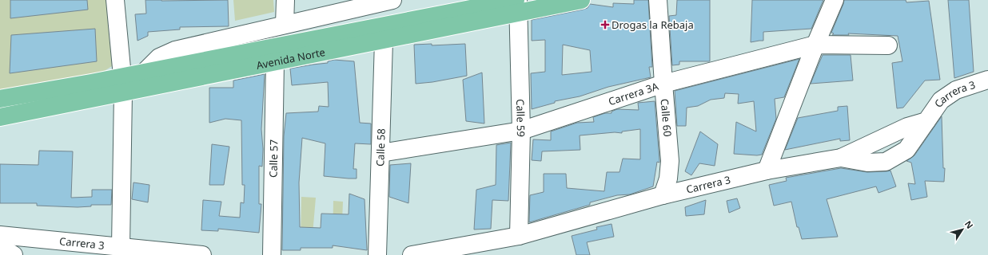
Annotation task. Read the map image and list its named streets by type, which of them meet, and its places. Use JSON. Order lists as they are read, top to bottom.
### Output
{
  "streets": {
    "main road": ["Avenida Norte"],
    "street": [
      "Carrera 3A",
      "Carrera 3",
      "Calle 60",
      "Calle 59",
      "Calle 58",
      "Calle 57"
    ]
  },
  "crossings": [
    ["Avenida Norte", "Calle 59"],
    ["Avenida Norte", "Calle 58"],
    ["Avenida Norte", "Calle 57"],
    ["Carrera 3A", "Calle 60"],
    ["Carrera 3A", "Calle 59"],
    ["Carrera 3A", "Calle 58"],
    ["Carrera 3", "Calle 60"],
    ["Carrera 3", "Calle 59"]
  ],
  "places": {
    "health": ["Drogas la Rebaja"]
  },
  "north": "top right"
}
